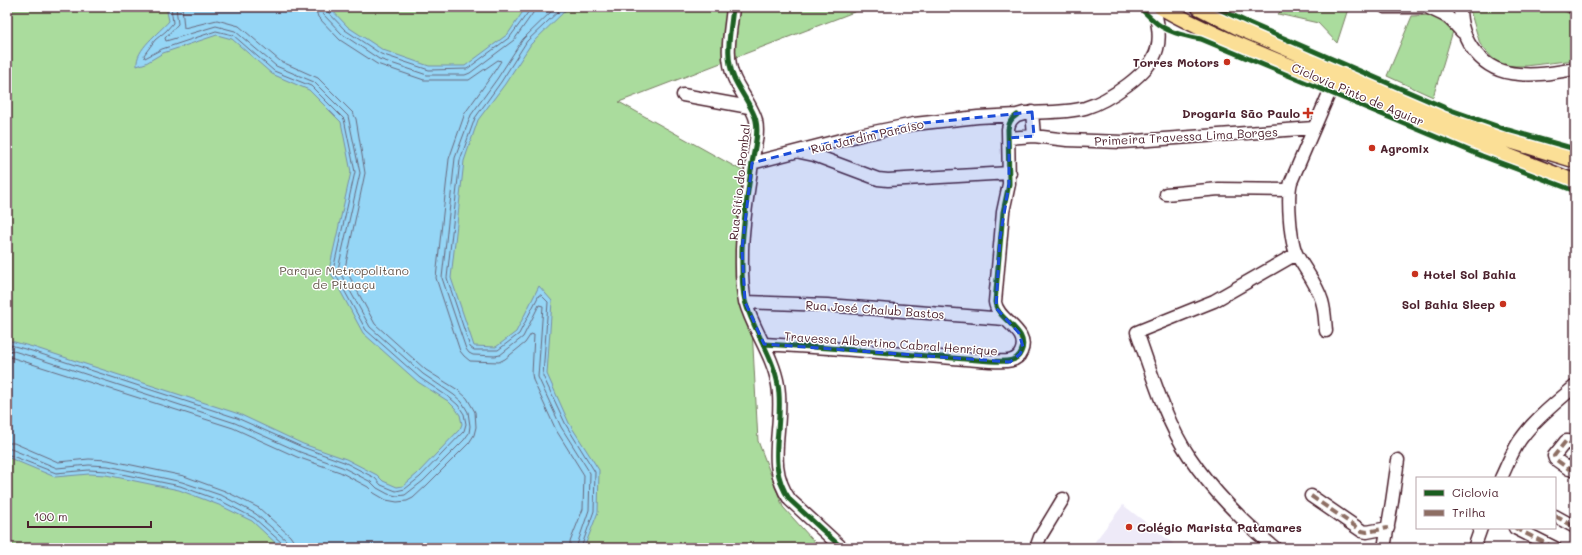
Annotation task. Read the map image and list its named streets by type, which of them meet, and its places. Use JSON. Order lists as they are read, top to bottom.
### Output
{
  "streets": {
    "street": [
      "Rua Jardim Paraíso",
      "Primeira Travessa Lima Borges",
      "Rua Sítio do Pombal",
      "Rua José Chalub Bastos",
      "Travessa Albertino Cabral Henrique"
    ],
    "cycle path": ["Ciclovia Pinto de Aguiar"]
  },
  "crossings": [
    ["Rua Jardim Paraíso", "Rua Sítio do Pombal"],
    ["Rua Sítio do Pombal", "Rua José Chalub Bastos"],
    ["Rua Sítio do Pombal", "Travessa Albertino Cabral Henrique"],
    ["Rua José Chalub Bastos", "Travessa Albertino Cabral Henrique"]
  ],
  "parks": ["Parque Metropolitano de Pituaçu"],
  "places": {
    "other": [
      "Torres Motors",
      "Agromix",
      "Hotel Sol Bahia",
      "Sol Bahia Sleep",
      "Colégio Marista Patamares"
    ],
    "health": ["Drogaria São Paulo"]
  },
  "legend": ["Ciclovia", "Trilha"],
  "scale_bar": "100 m"
}
